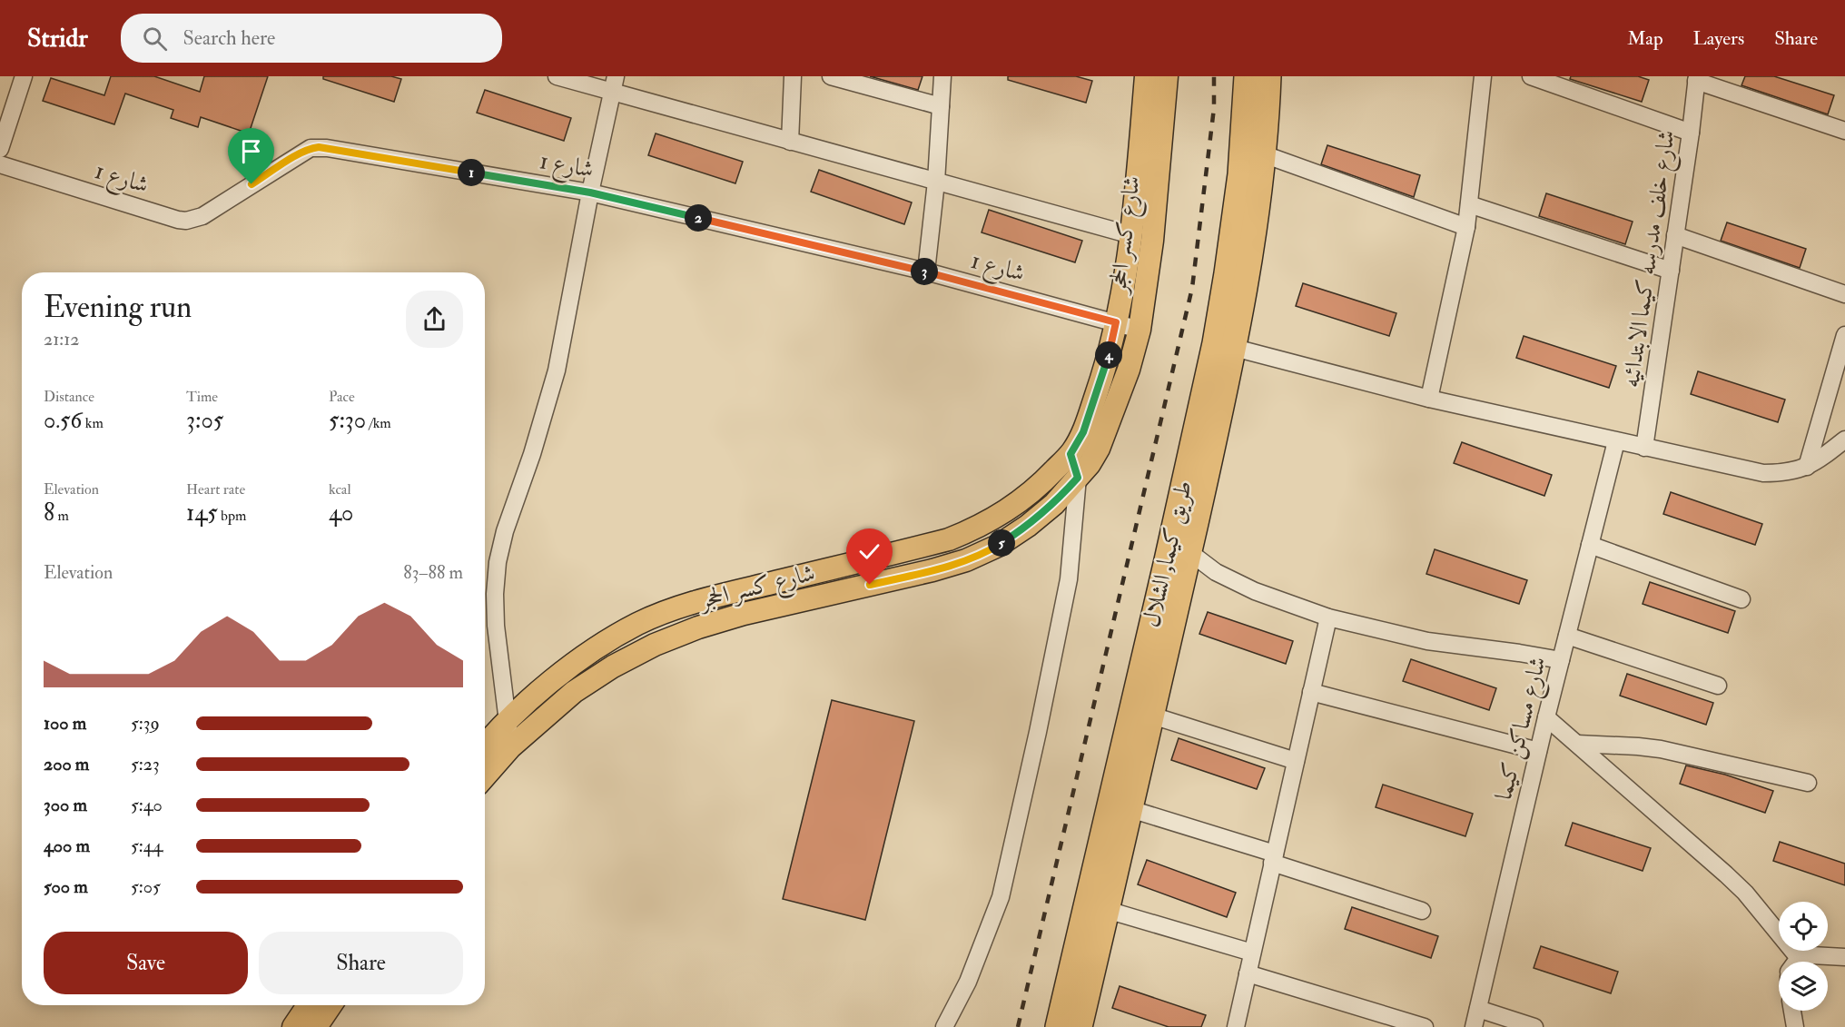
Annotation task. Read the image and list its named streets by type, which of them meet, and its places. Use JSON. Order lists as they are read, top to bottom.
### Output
{
  "streets": {
    "highway": ["طريق كيما, الشلال"],
    "main road": ["شارع كسر الحجر"],
    "street": ["شارع 1", "شارع خلف مدرسه كيما الابتدائيه", "شارع مساكن كيما"]
  },
  "crossings": [
    ["شارع 1", "شارع كسر الحجر"]
  ],
  "page": {
    "header": "Stridr",
    "search": "Search here",
    "nav": ["Map", "Layers", "Share"],
    "pins": [
      "1",
      "2",
      "3",
      "4",
      "5"
    ],
    "heading": ["Evening run", "21:12"],
    "stats": [
      ["Distance", "0.56 km"],
      ["Time", "3:05"],
      ["Pace", "5:30 /km"],
      ["Elevation", "8 m"],
      ["Heart rate", "145 bpm"],
      ["kcal", "40"]
    ],
    "chart": ["Elevation", "83–88 m"],
    "list": [
      {
        "name": "100 m",
        "note": "5:39"
      },
      {
        "name": "200 m",
        "note": "5:23"
      },
      {
        "name": "300 m",
        "note": "5:40"
      },
      {
        "name": "400 m",
        "note": "5:44"
      },
      {
        "name": "500 m",
        "note": "5:05"
      }
    ],
    "buttons": ["Save", "Share"]
  }
}
